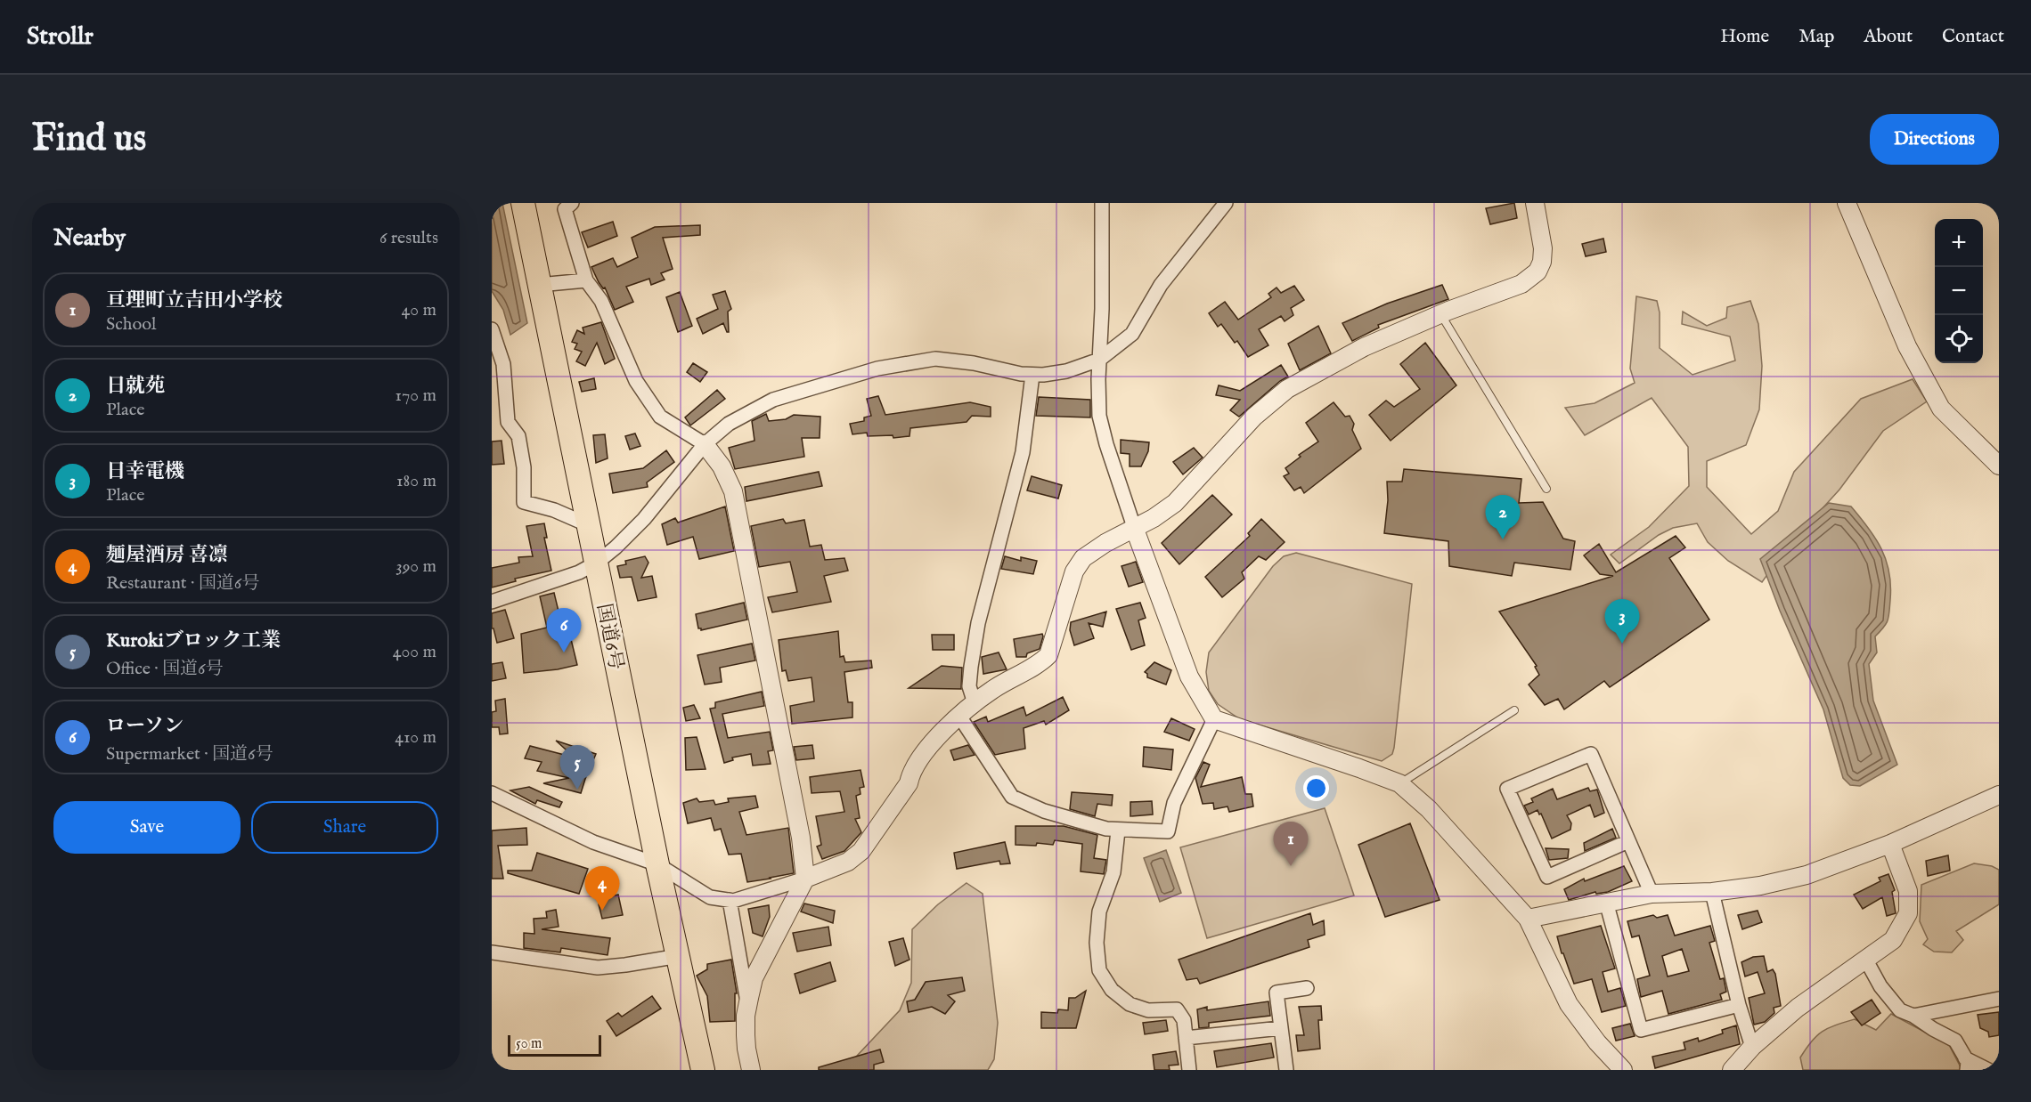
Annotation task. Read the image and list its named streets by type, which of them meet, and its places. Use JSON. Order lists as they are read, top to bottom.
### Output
{
  "streets": {
    "highway": ["国道6号"]
  },
  "scale_bar": "50 m",
  "page": {
    "header": "Strollr",
    "nav": [
      "Home",
      "Map",
      "About",
      "Contact"
    ],
    "buttons": [
      "Directions",
      ["Save", "Share"]
    ],
    "title": "Find us",
    "heading": ["Nearby", "6 results"],
    "map_buttons": ["+", "−"],
    "list": [
      {
        "mark": "1",
        "name": "亘理町立吉田小学校",
        "note": "School",
        "value": "40 m"
      },
      {
        "mark": "2",
        "name": "日就苑",
        "note": "Place",
        "value": "170 m"
      },
      {
        "mark": "3",
        "name": "日幸電機",
        "note": "Place",
        "value": "180 m"
      },
      {
        "mark": "4",
        "name": "麺屋酒房 喜凛",
        "note": "Restaurant · 国道6号",
        "value": "390 m"
      },
      {
        "mark": "5",
        "name": "Kurokiブロック工業",
        "note": "Office · 国道6号",
        "value": "400 m"
      },
      {
        "mark": "6",
        "name": "ローソン",
        "note": "Supermarket · 国道6号",
        "value": "410 m"
      }
    ],
    "pins": [
      "2",
      "3",
      "6",
      "5",
      "1",
      "4"
    ],
    "scale": "50 m"
  }
}
